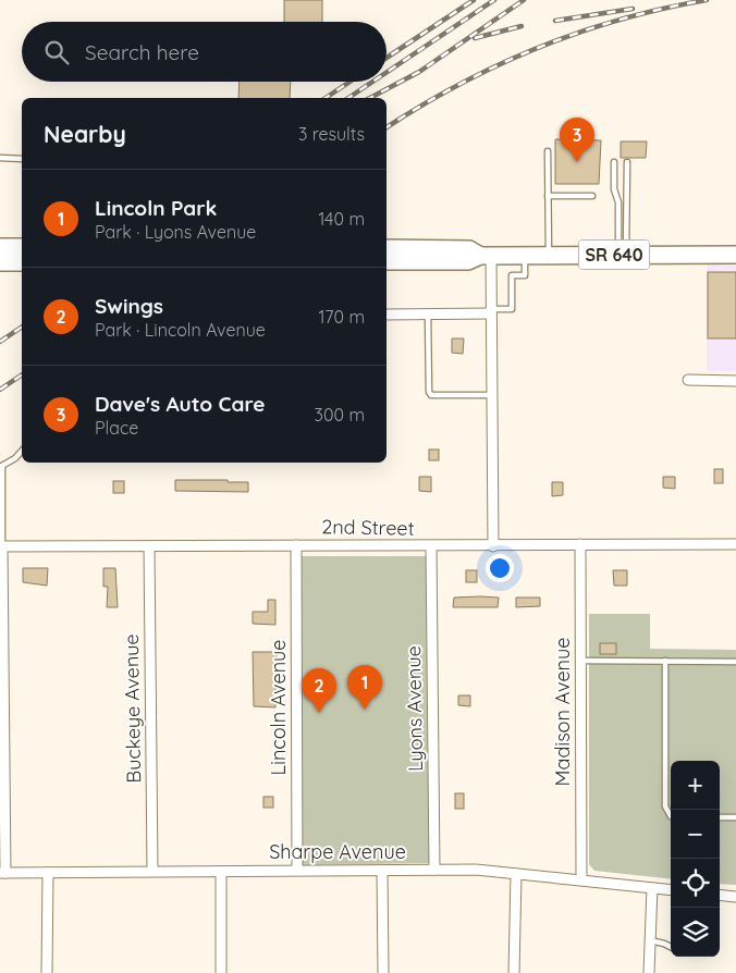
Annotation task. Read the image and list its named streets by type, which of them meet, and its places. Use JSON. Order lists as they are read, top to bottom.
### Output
{
  "streets": {
    "main road": ["SR 640"],
    "street": [
      "2nd Street",
      "Lincoln Avenue",
      "Buckeye Avenue",
      "Lyons Avenue",
      "Madison Avenue",
      "Sharpe Avenue"
    ]
  },
  "crossings": [
    ["2nd Street", "Lincoln Avenue"],
    ["2nd Street", "Buckeye Avenue"],
    ["2nd Street", "Lyons Avenue"],
    ["2nd Street", "Madison Avenue"],
    ["Lincoln Avenue", "Sharpe Avenue"],
    ["Buckeye Avenue", "Sharpe Avenue"],
    ["Lyons Avenue", "Sharpe Avenue"],
    ["Madison Avenue", "Sharpe Avenue"]
  ],
  "page": {
    "search": "Search here",
    "heading": ["Nearby", "3 results"],
    "pins": ["3", "1", "2"],
    "list": [
      {
        "mark": "1",
        "name": "Lincoln Park",
        "note": "Park · Lyons Avenue",
        "value": "140 m"
      },
      {
        "mark": "2",
        "name": "Swings",
        "note": "Park · Lincoln Avenue",
        "value": "170 m"
      },
      {
        "mark": "3",
        "name": "Dave's Auto Care",
        "note": "Place",
        "value": "300 m"
      }
    ],
    "map_buttons": ["+", "−"]
  }
}
